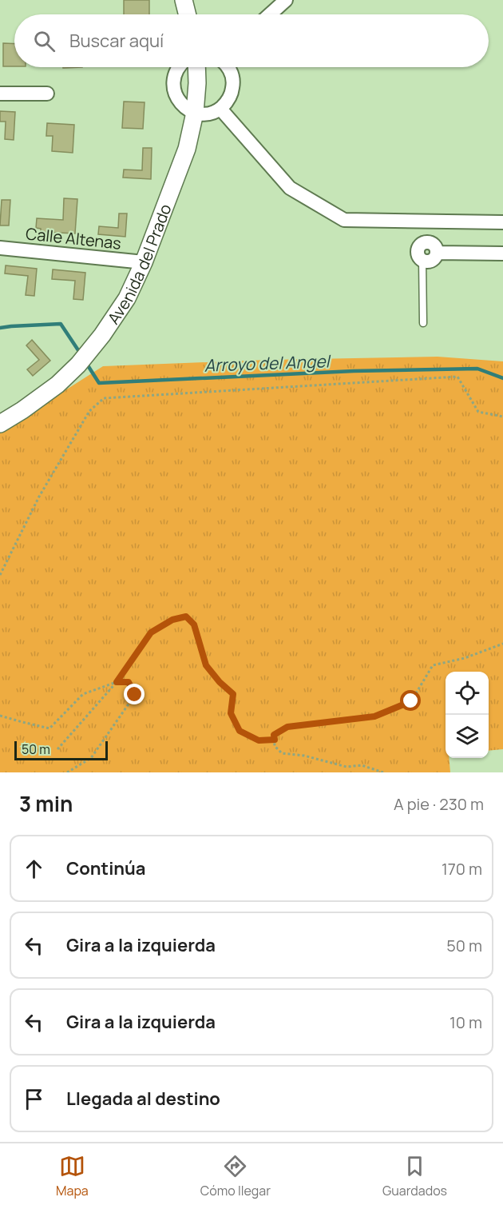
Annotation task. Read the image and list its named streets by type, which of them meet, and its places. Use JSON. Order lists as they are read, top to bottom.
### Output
{
  "streets": {
    "street": ["Calle Altenas", "Avenida del Prado"]
  },
  "crossings": [
    ["Calle Altenas", "Avenida del Prado"]
  ],
  "water": ["Arroyo del Angel"],
  "scale_bar": "50 m",
  "page": {
    "search": "Buscar aquí",
    "scale": "50 m",
    "heading": ["3 min", "A pie · 230 m"],
    "list": [
      ["Continúa", "170 m"],
      ["Gira a la izquierda", "50 m"],
      ["Gira a la izquierda", "10 m"],
      "Llegada al destino"
    ],
    "nav": ["Mapa", "Cómo llegar", "Guardados"]
  }
}
